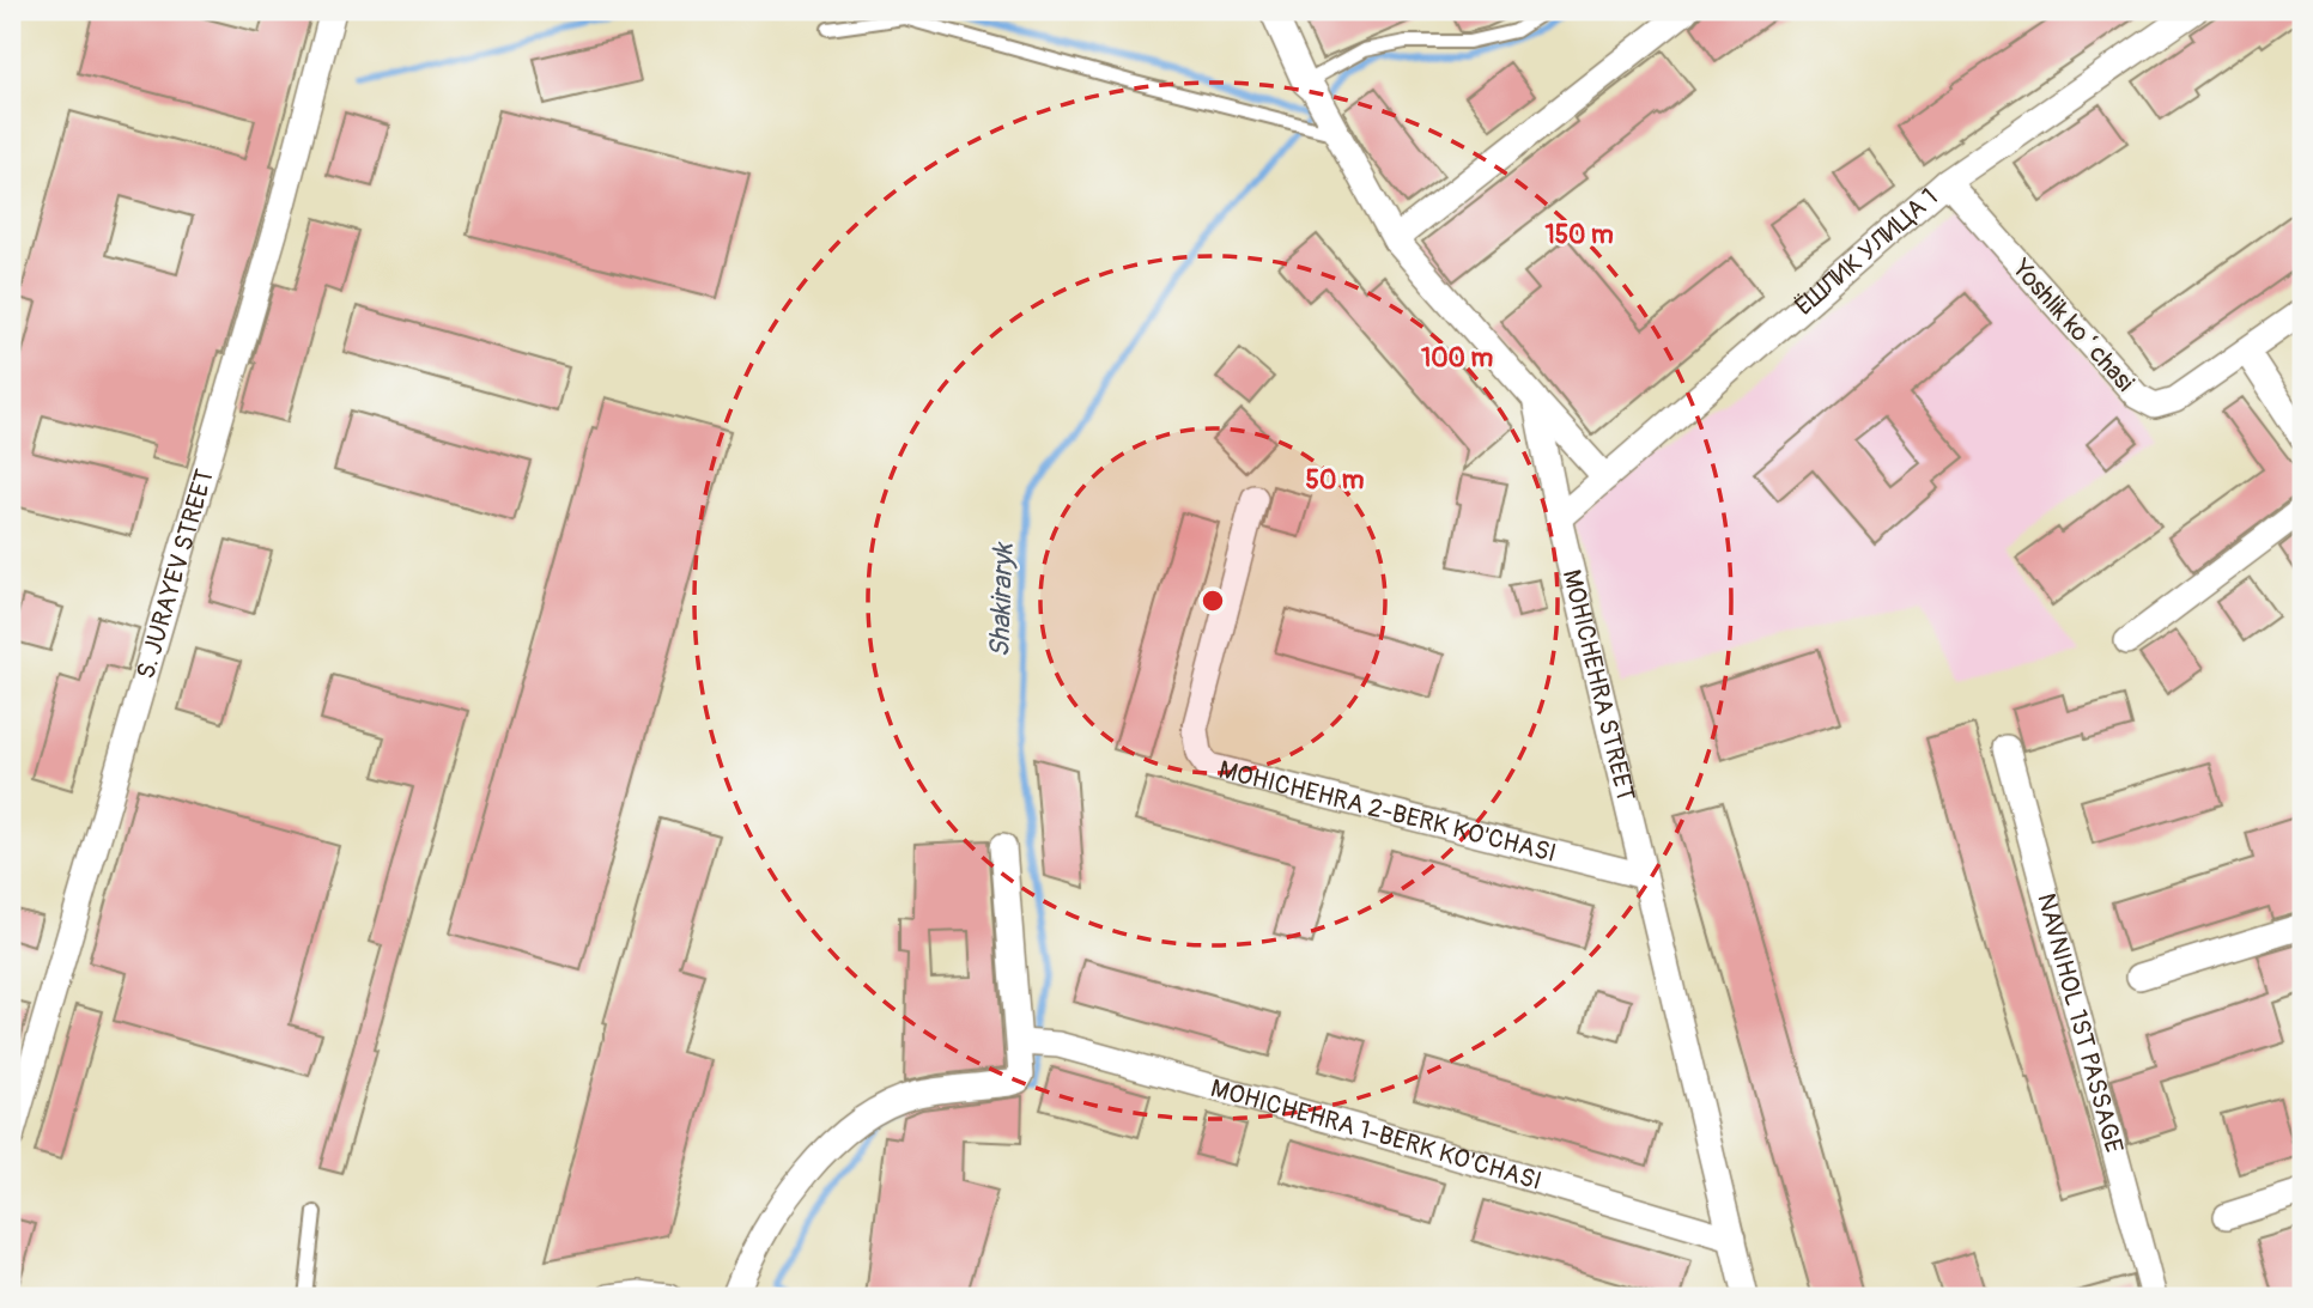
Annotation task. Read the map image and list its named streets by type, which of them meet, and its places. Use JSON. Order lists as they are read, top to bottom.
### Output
{
  "streets": {
    "street": [
      "ЁШЛИК УЛИЦА 1",
      "Yoshlik koʻchasi",
      "S. JURAYEV STREET",
      "MOHICHEHRA STREET",
      "MOHICHEHRA 2-BERK KO'CHASI",
      "NAVNIHOL 1ST PASSAGE",
      "MOHICHEHRA 1-BERK KO'CHASI"
    ]
  },
  "crossings": [
    ["ЁШЛИК УЛИЦА 1", "Yoshlik koʻchasi"],
    ["ЁШЛИК УЛИЦА 1", "MOHICHEHRA STREET"],
    ["MOHICHEHRA STREET", "MOHICHEHRA 2-BERK KO'CHASI"],
    ["MOHICHEHRA STREET", "MOHICHEHRA 1-BERK KO'CHASI"]
  ],
  "water": ["Shakiraryk"],
  "rings": ["150 m", "100 m", "50 m"]
}
